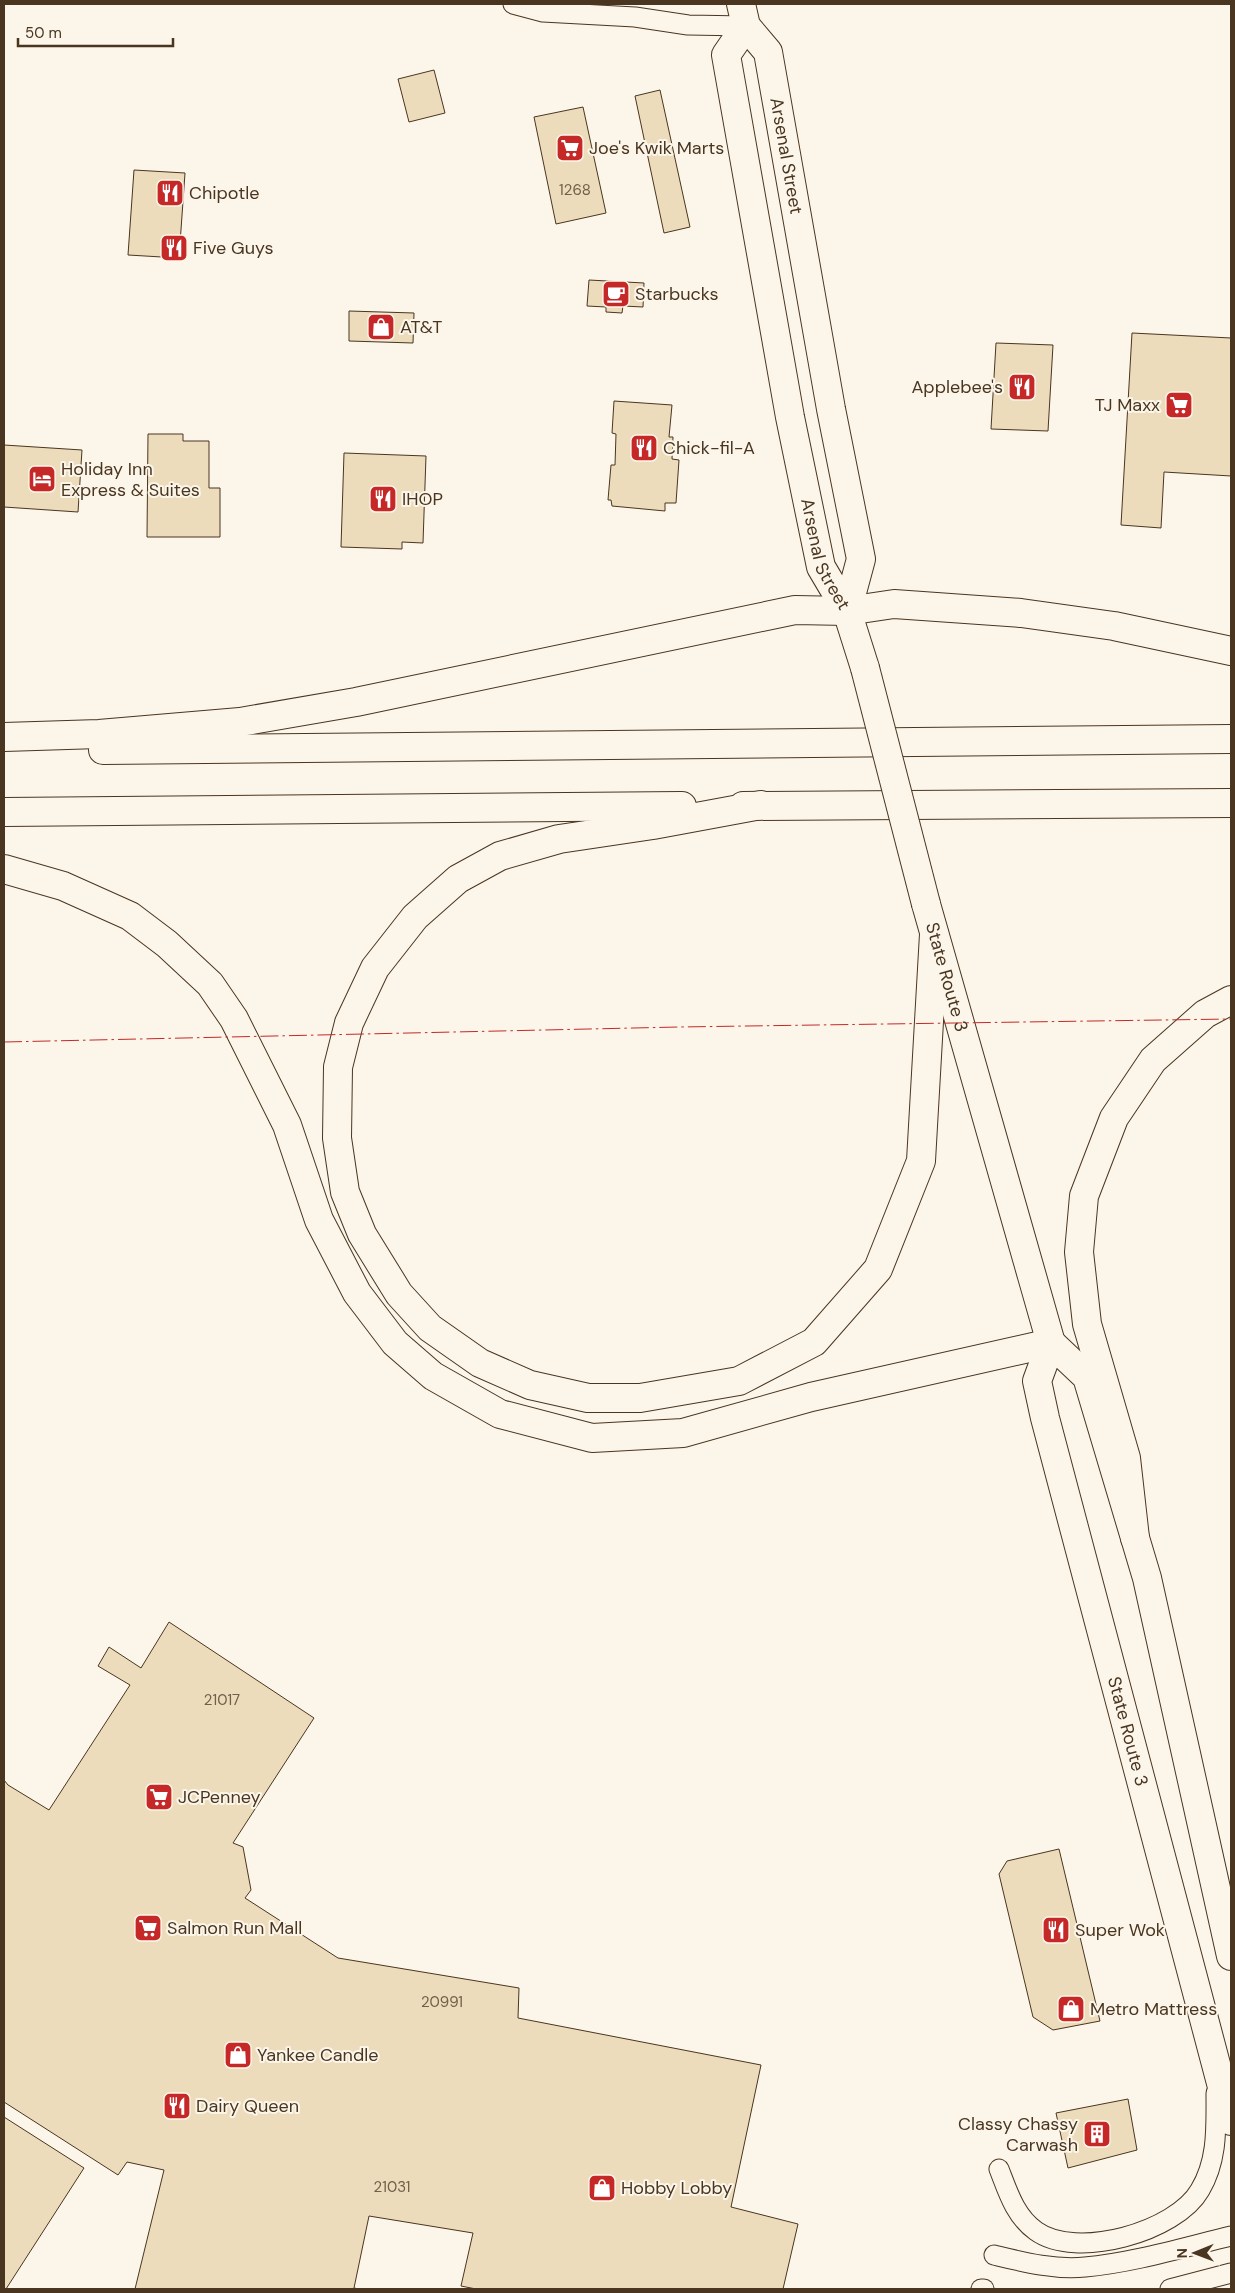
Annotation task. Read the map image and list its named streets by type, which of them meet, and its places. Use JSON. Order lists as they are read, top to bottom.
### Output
{
  "streets": {
    "main road": ["Arsenal Street", "State Route 3"]
  },
  "crossings": [
    ["Arsenal Street", "State Route 3"]
  ],
  "places": {
    "supermarket": [
      "Joe's Kwik Marts",
      "TJ Maxx",
      "JCPenney",
      "Salmon Run Mall"
    ],
    "restaurant": [
      "Chipotle",
      "Five Guys",
      "Applebee's",
      "Chick-fil-A",
      "IHOP",
      "Super Wok",
      "Dairy Queen"
    ],
    "cafe": ["Starbucks"],
    "shop": [
      "AT&T",
      "Metro Mattress",
      "Yankee Candle",
      "Hobby Lobby"
    ],
    "hotel": ["Holiday Inn Express & Suites"],
    "building": ["Classy Chassy Carwash"]
  },
  "house_numbers": [
    "1268",
    "21017",
    "20991",
    "21031"
  ],
  "scale_bar": "50 m",
  "north": "left"
}
